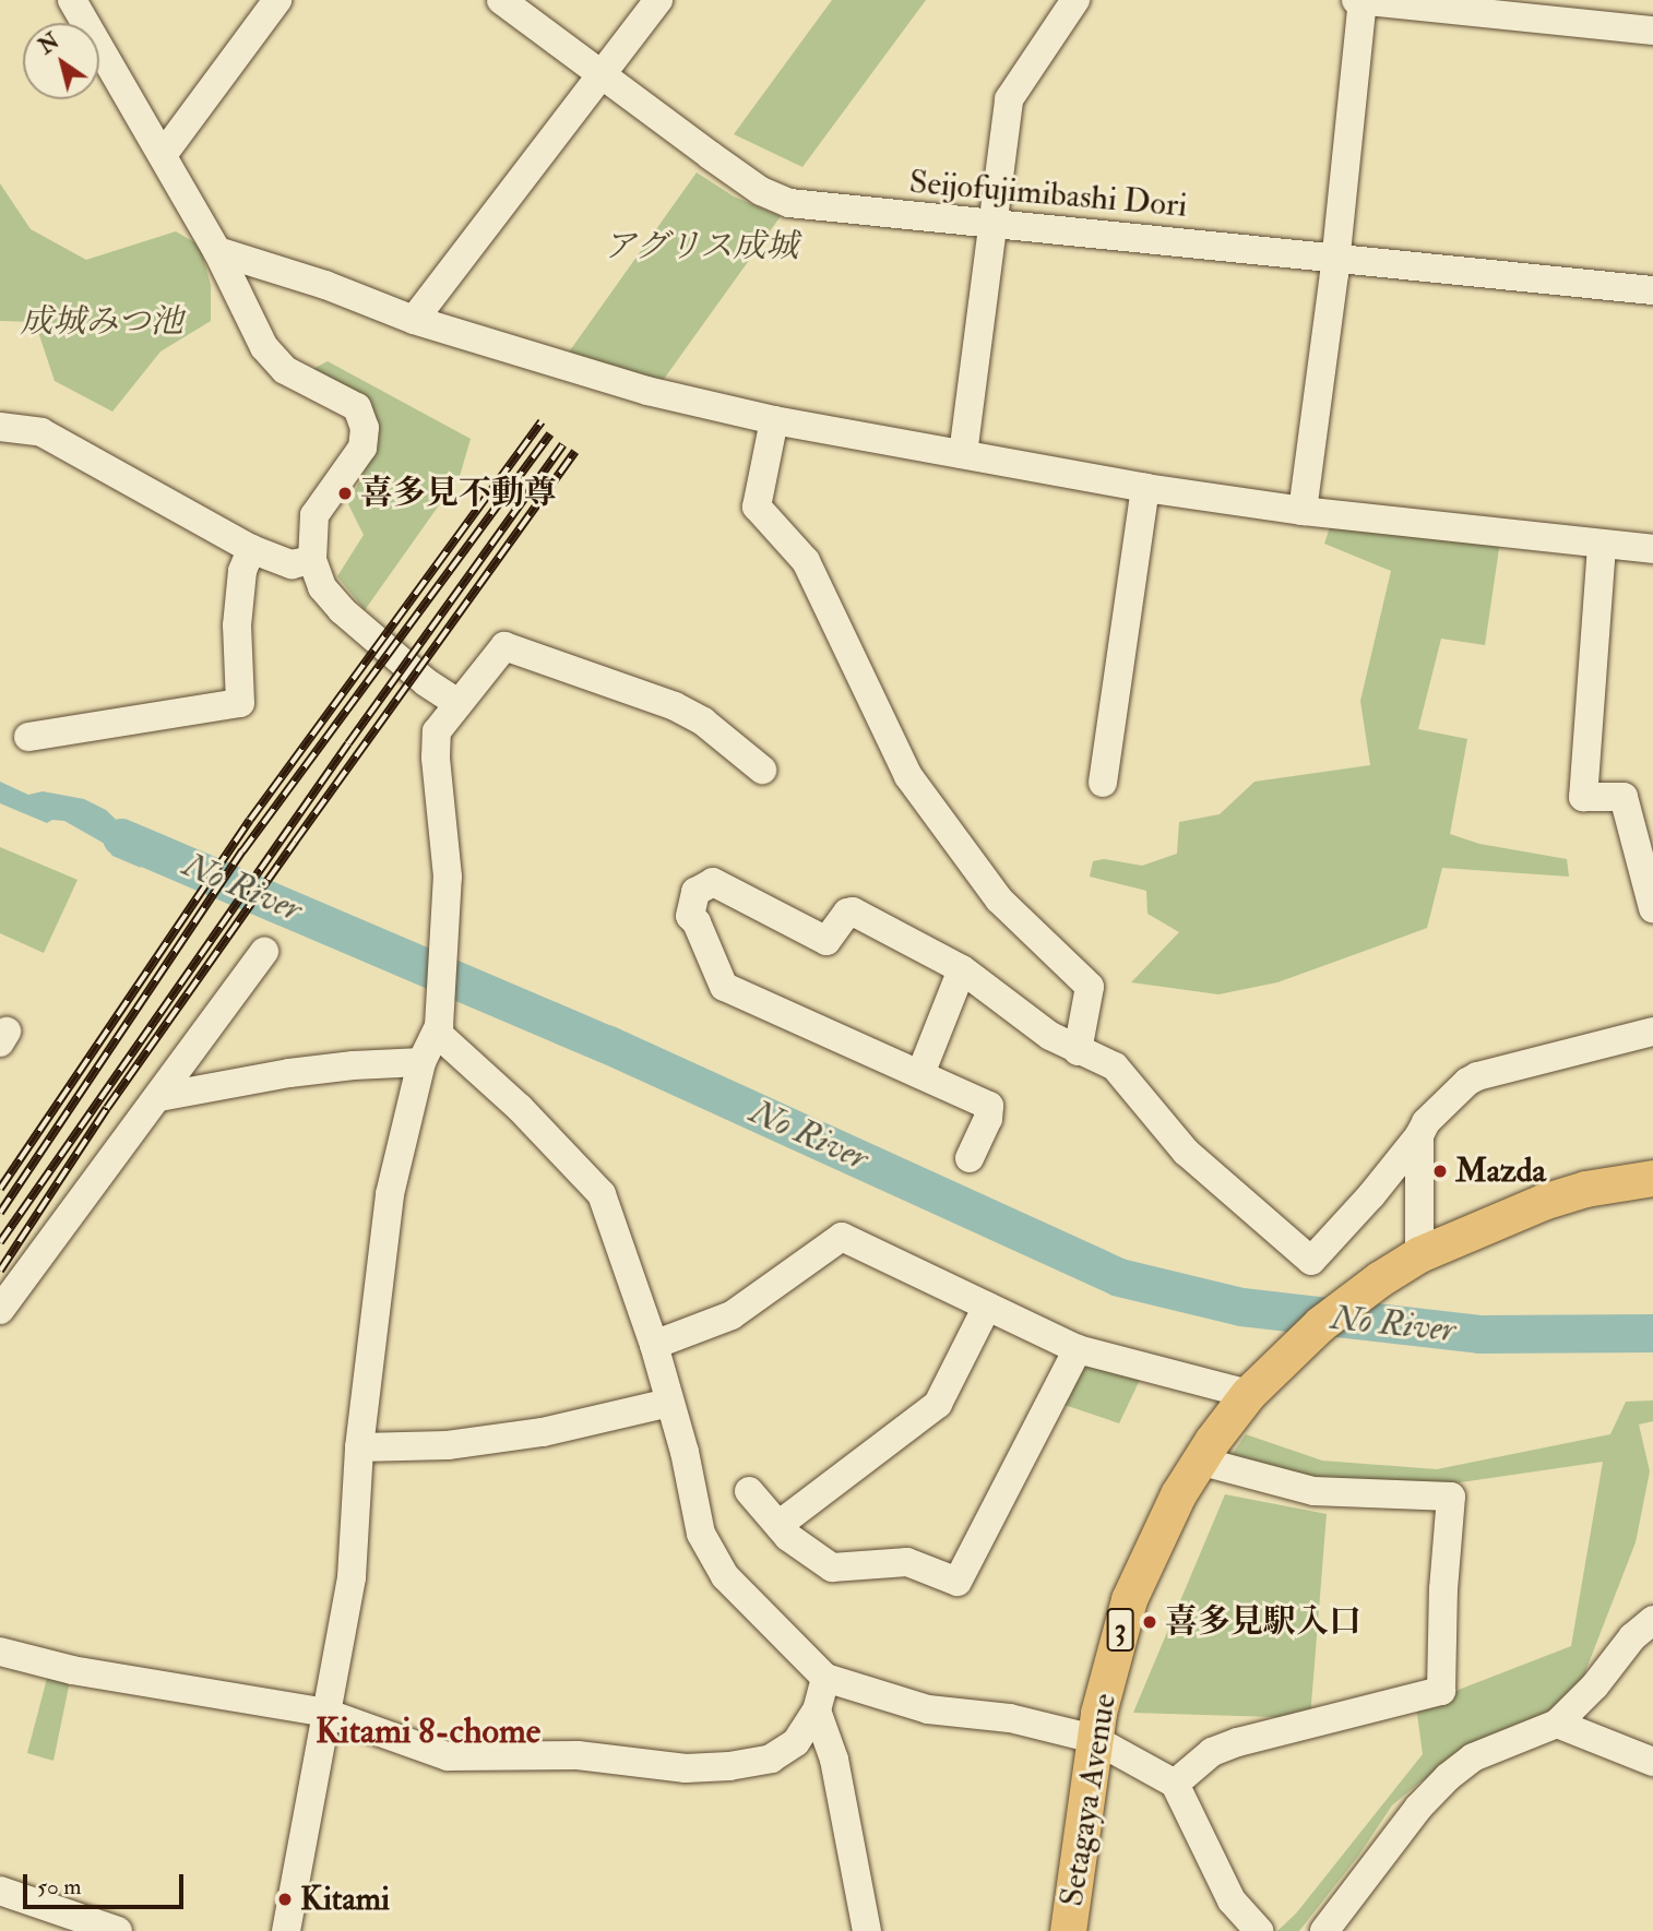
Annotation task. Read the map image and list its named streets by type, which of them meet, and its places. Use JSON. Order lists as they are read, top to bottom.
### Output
{
  "streets": {
    "main road": ["3", "Setagaya Avenue"],
    "street": ["Seijofujimibashi Dori"]
  },
  "districts": ["Kitami 8-chome"],
  "water": ["No River"],
  "parks": ["アグリス成城", "成城みつ池"],
  "places": [
    "喜多見不動尊",
    "Mazda",
    "喜多見駅入口",
    "Kitami"
  ],
  "scale_bar": "50 m",
  "north": "top left"
}
